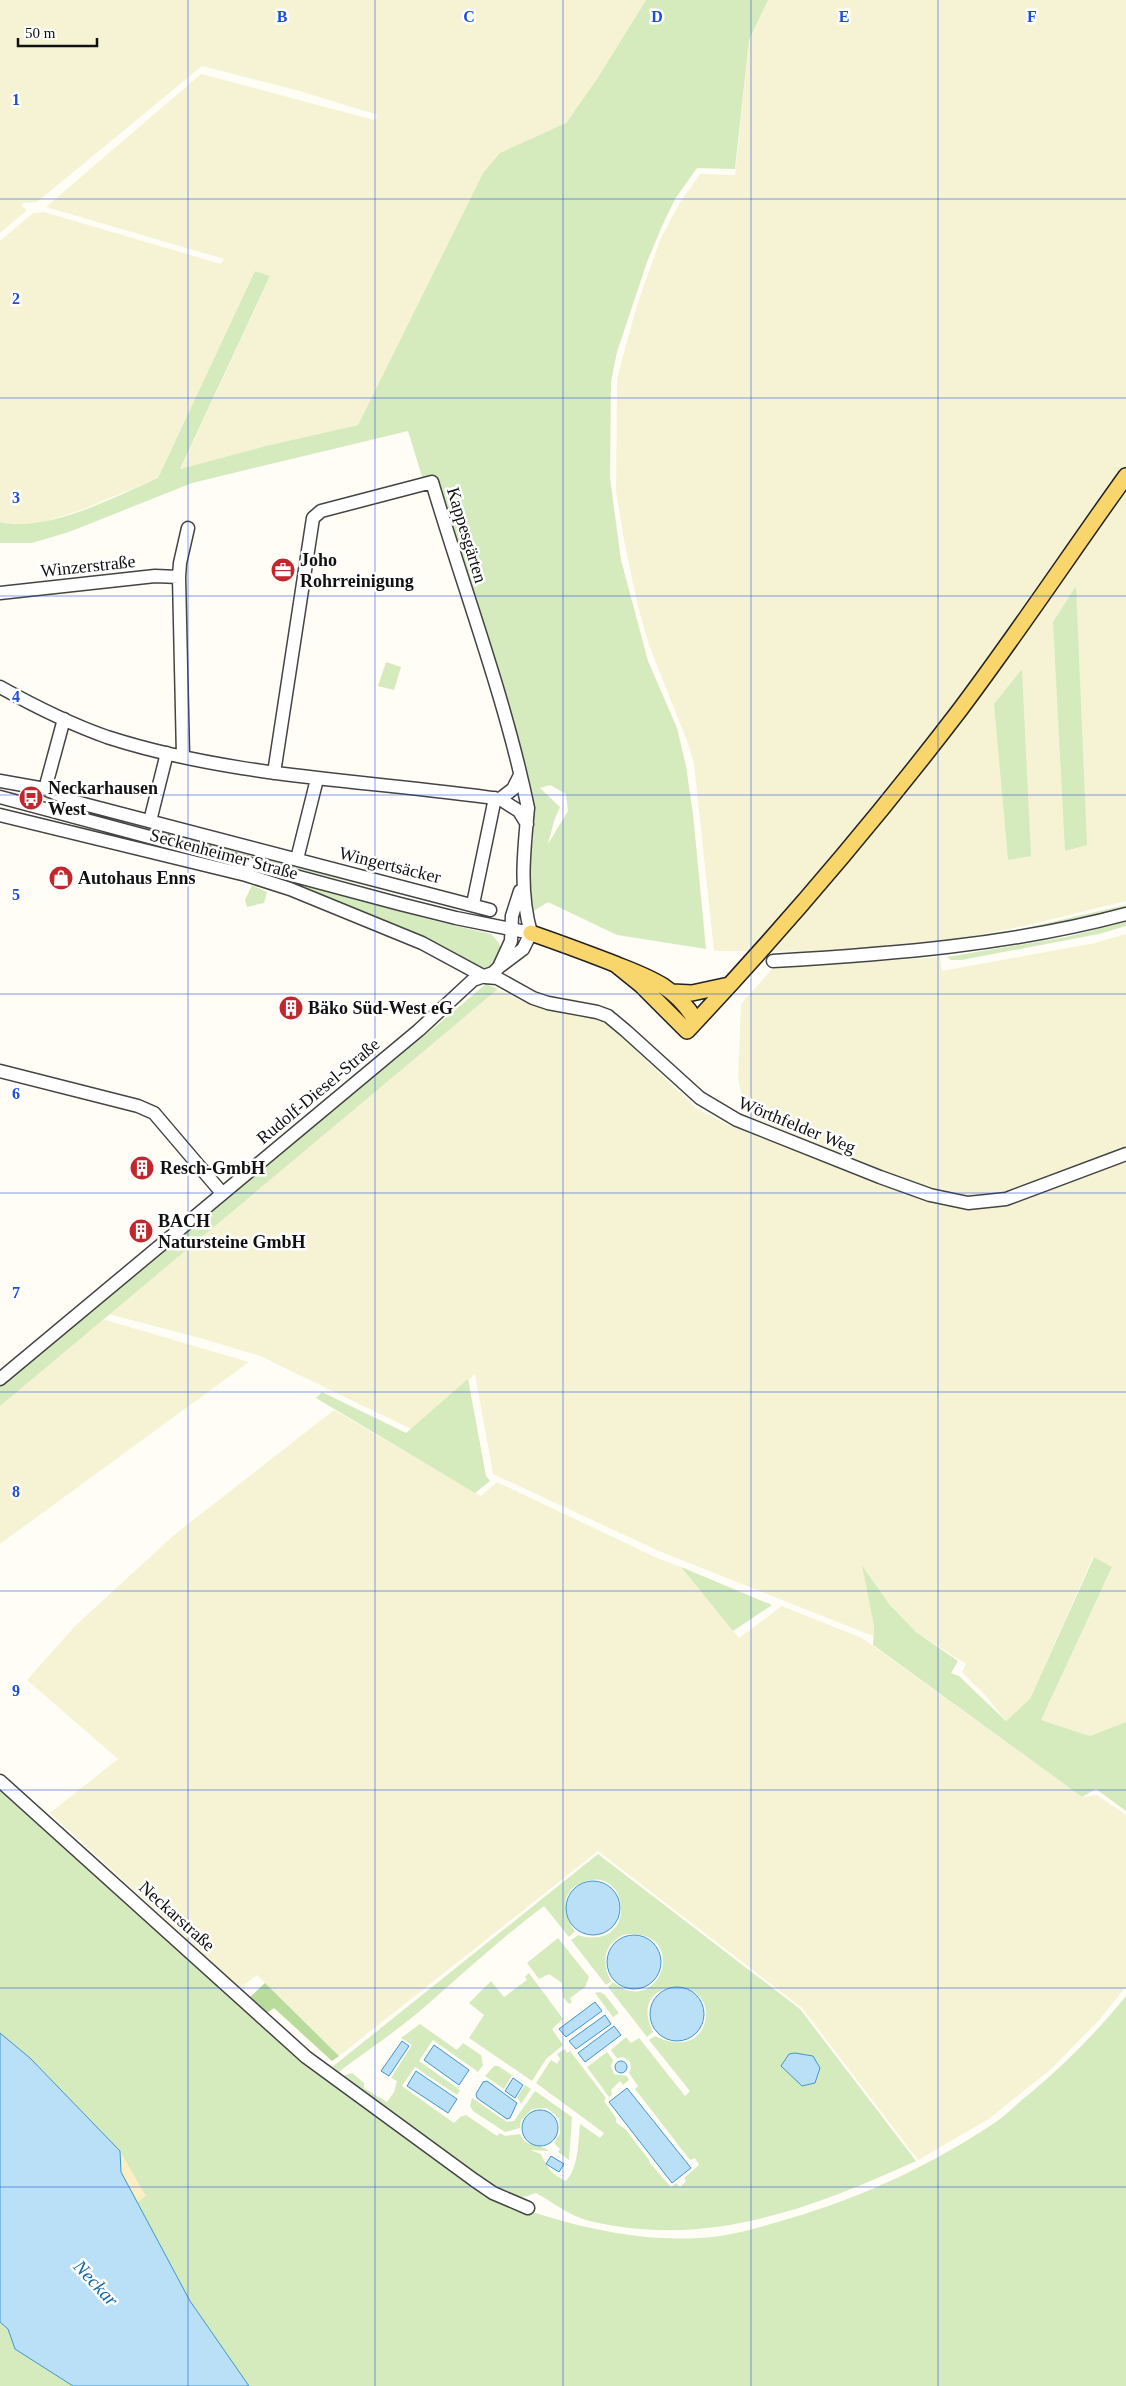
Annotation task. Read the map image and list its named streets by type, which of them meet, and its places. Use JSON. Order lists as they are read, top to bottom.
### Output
{
  "streets": {
    "street": [
      "Kappesgärten",
      "Winzerstraße",
      "Seckenheimer Straße",
      "Wingertsäcker",
      "Rudolf-Diesel-Straße",
      "Wörthfelder Weg",
      "Neckarstraße"
    ]
  },
  "crossings": [
    ["Kappesgärten", "Rudolf-Diesel-Straße"],
    ["Seckenheimer Straße", "Rudolf-Diesel-Straße"],
    ["Seckenheimer Straße", "Wörthfelder Weg"],
    ["Rudolf-Diesel-Straße", "Wörthfelder Weg"]
  ],
  "water": ["Neckar"],
  "places": {
    "office": ["Joho Rohrreinigung"],
    "bus stop": ["Neckarhausen West"],
    "shop": ["Autohaus Enns"],
    "building": ["Bäko Süd-West eG", "Resch-GmbH", "BACH Natursteine GmbH"]
  },
  "scale_bar": "50 m",
  "grid": {
    "columns": [
      "B",
      "C",
      "D",
      "E",
      "F"
    ],
    "rows": [
      "1",
      "2",
      "3",
      "4",
      "5",
      "6",
      "7",
      "8",
      "9"
    ]
  }
}
